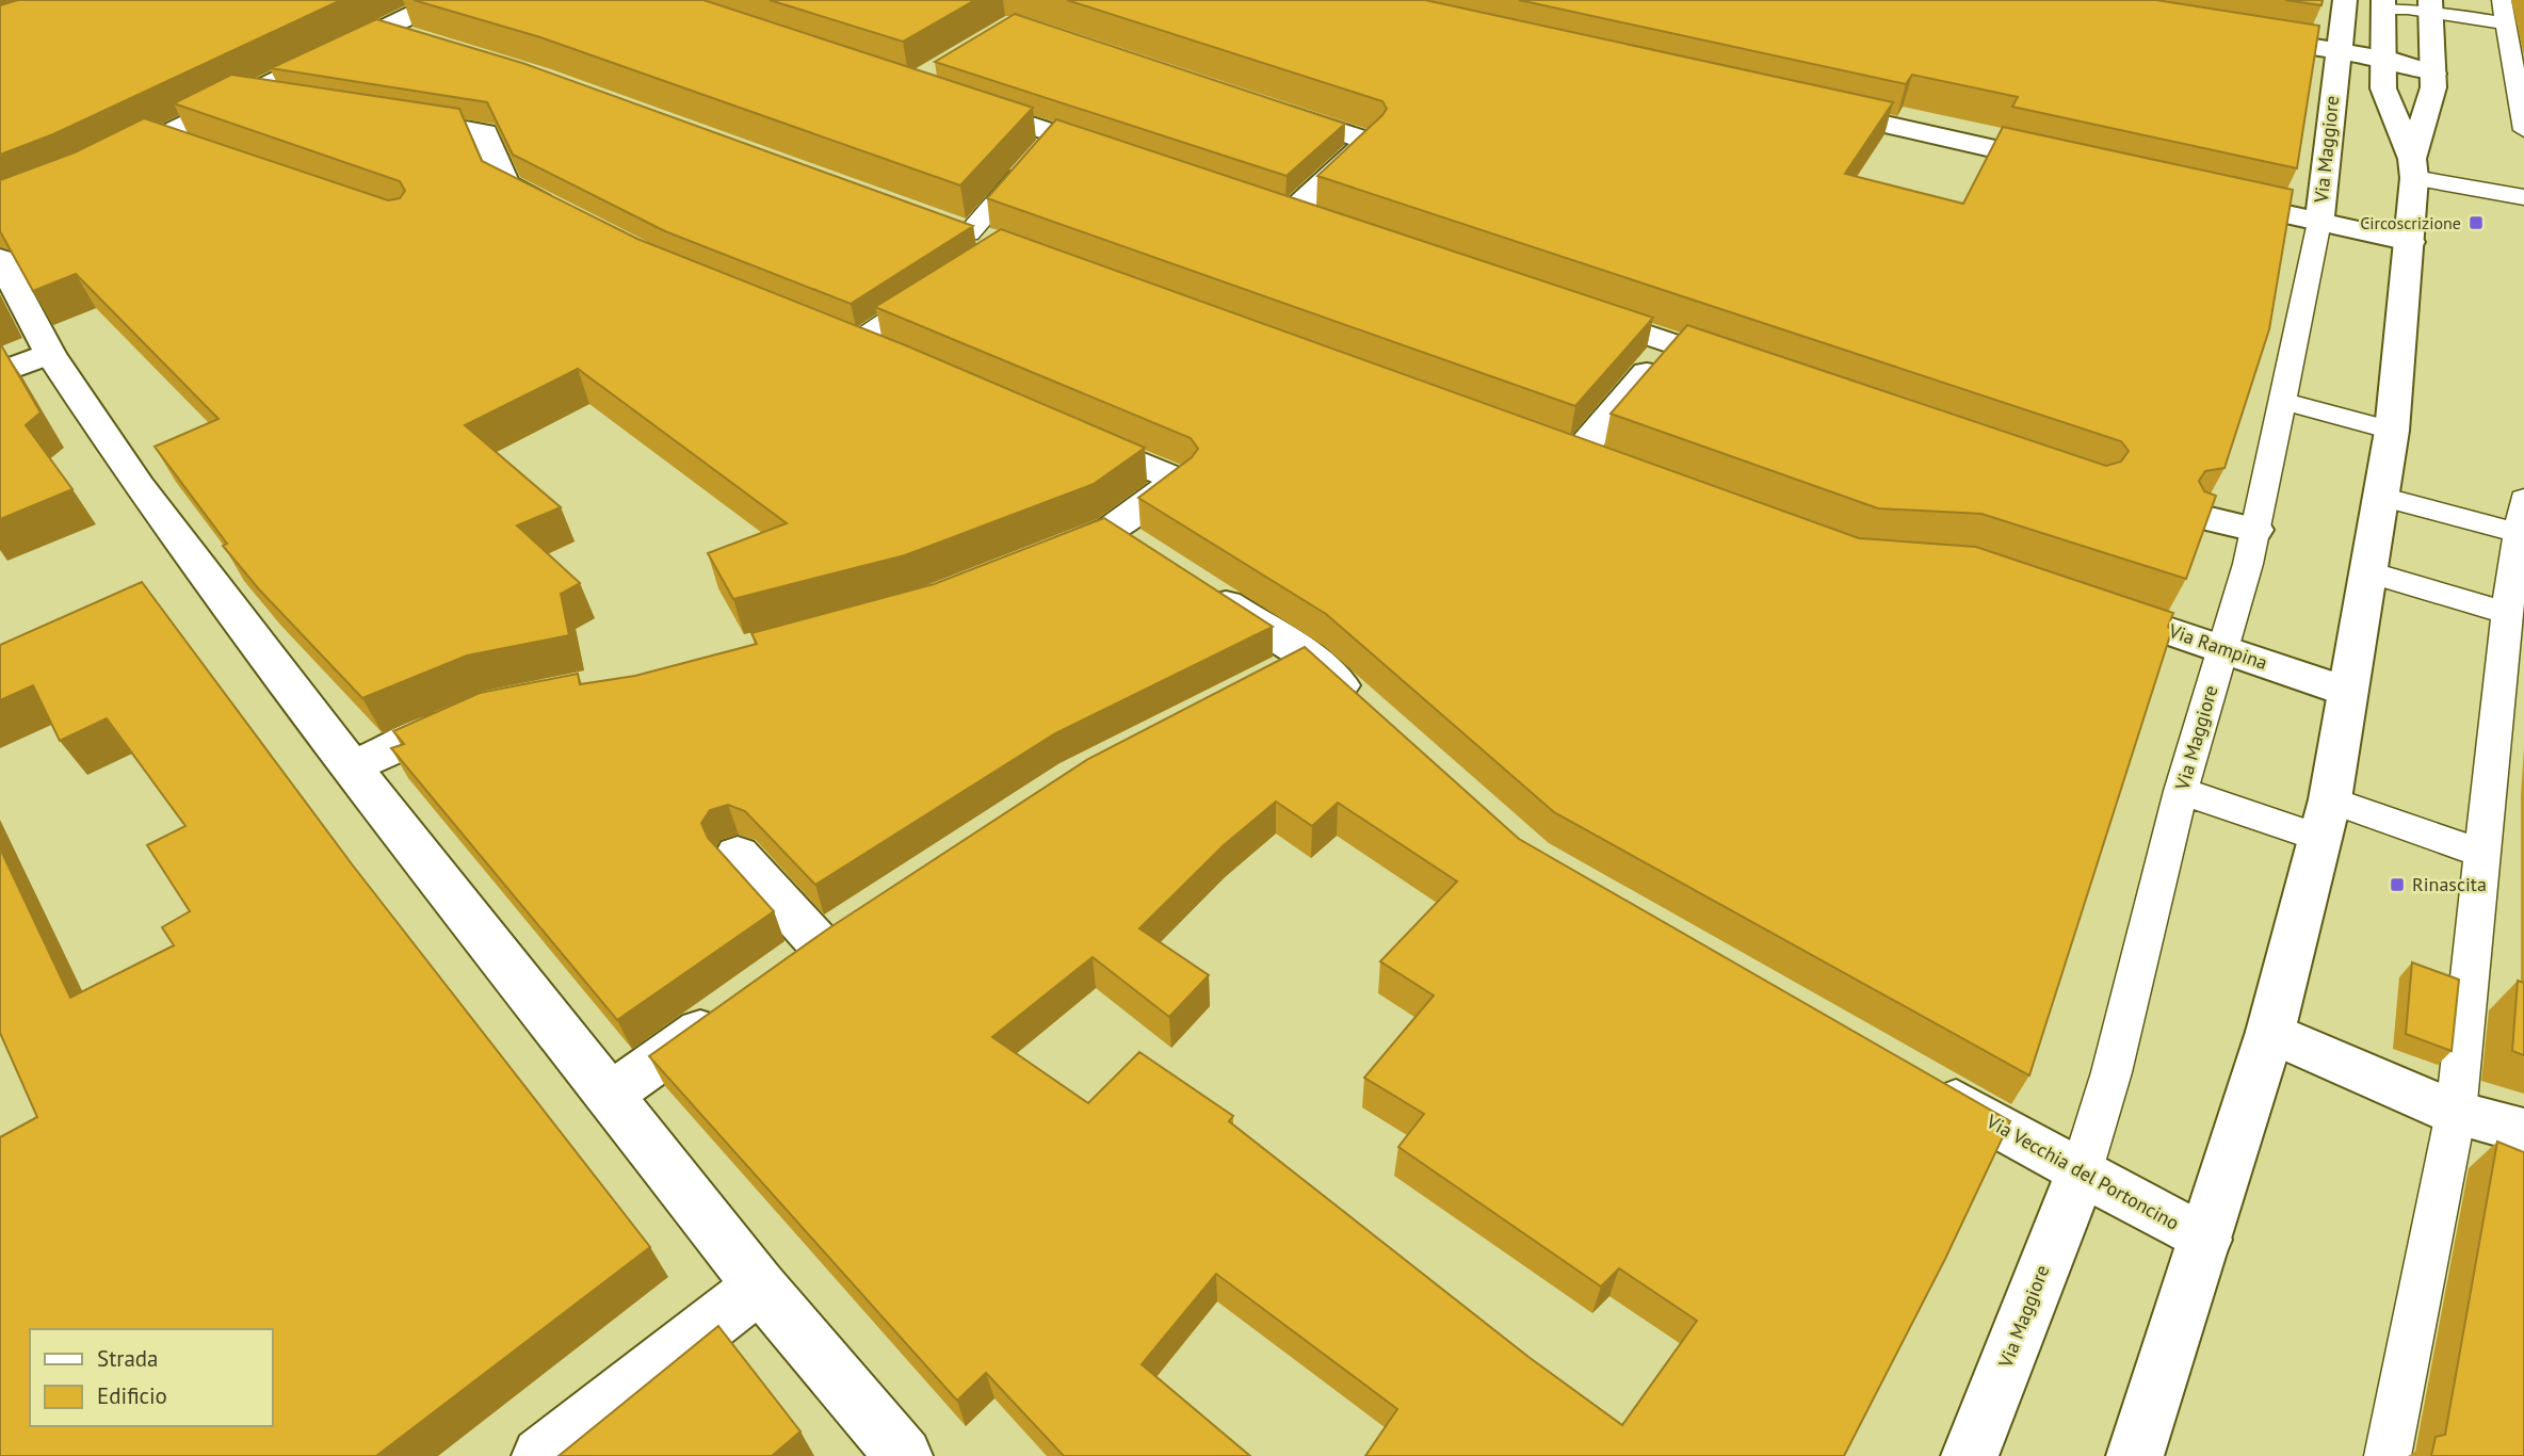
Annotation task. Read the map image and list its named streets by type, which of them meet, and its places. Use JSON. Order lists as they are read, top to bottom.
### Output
{
  "streets": {
    "street": ["Via Maggiore", "Via Rampina", "Via Vecchia del Portoncino"]
  },
  "crossings": [
    ["Via Maggiore", "Via Rampina"],
    ["Via Maggiore", "Via Vecchia del Portoncino"]
  ],
  "places": {
    "transit": ["Circoscrizione", "Rinascita"]
  },
  "legend": ["Strada", "Edificio"]
}
